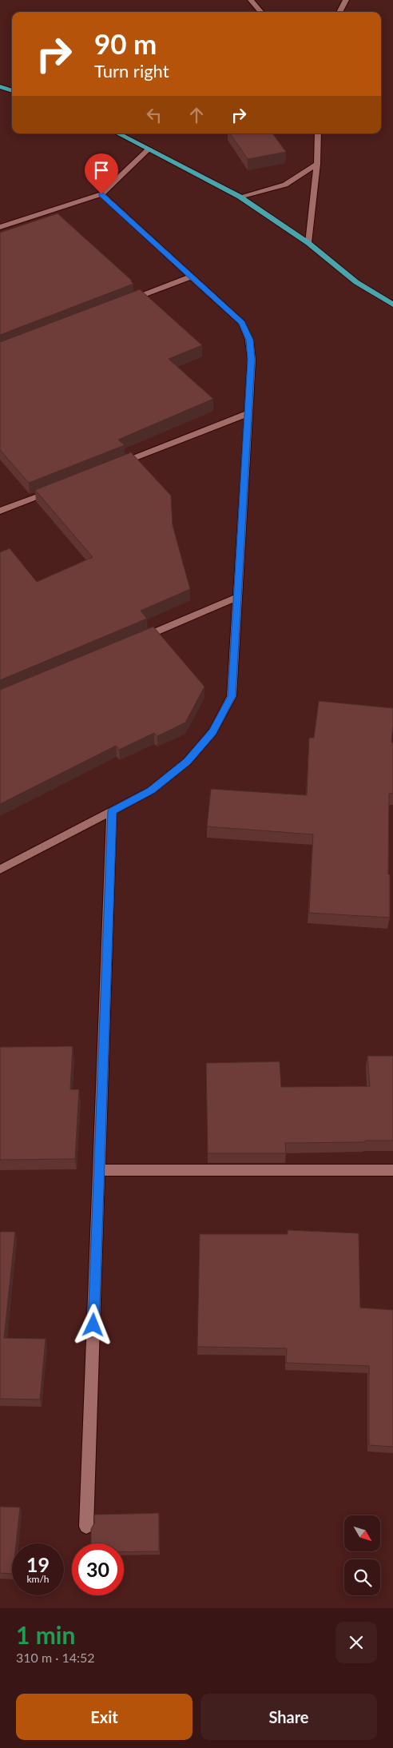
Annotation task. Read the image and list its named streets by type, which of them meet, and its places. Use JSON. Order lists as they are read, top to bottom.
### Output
{
  "north": "bottom right",
  "page": {
    "turn": ["90 m", "Turn right"],
    "speed": "19 km/h",
    "limit": "30",
    "heading": ["1 min", "310 m · 14:52"],
    "buttons": ["Exit", "Share"]
  }
}
